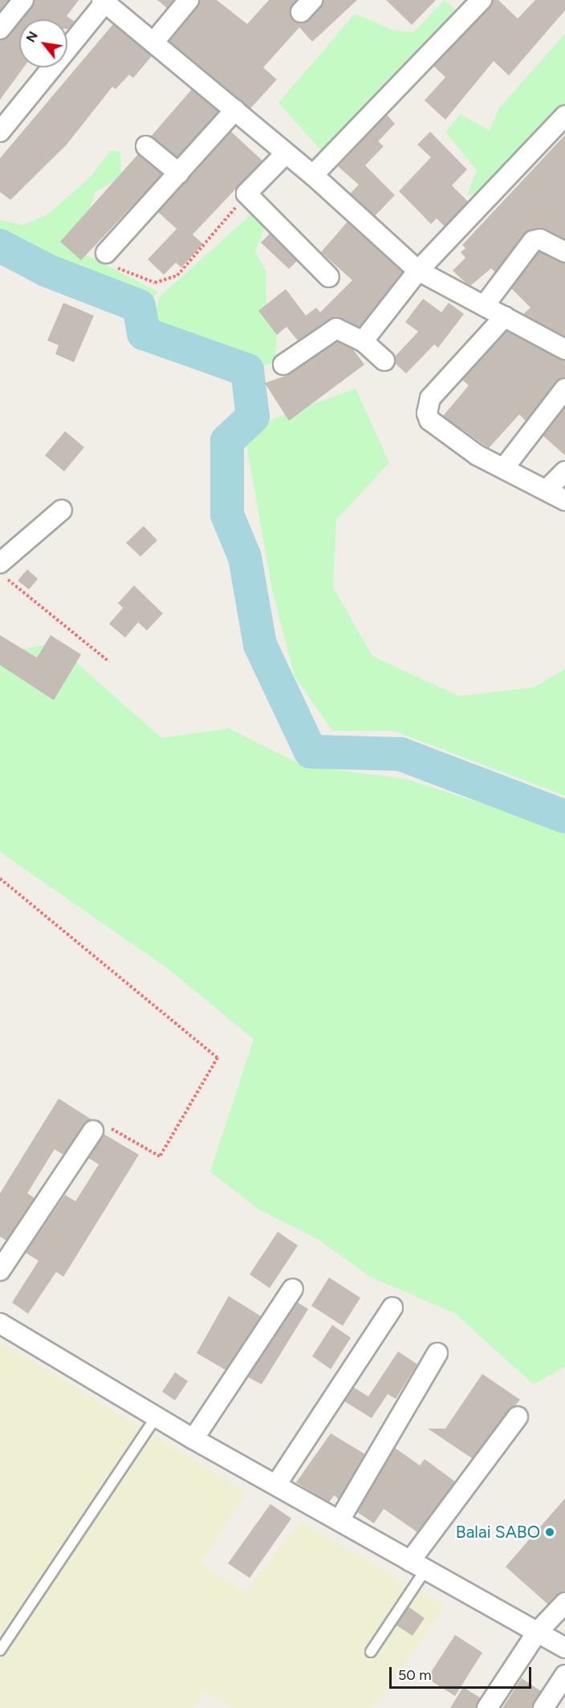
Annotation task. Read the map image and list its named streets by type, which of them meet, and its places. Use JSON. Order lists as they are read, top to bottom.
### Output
{
  "places": ["Balai SABO"],
  "scale_bar": "50 m",
  "north": "top left"
}
